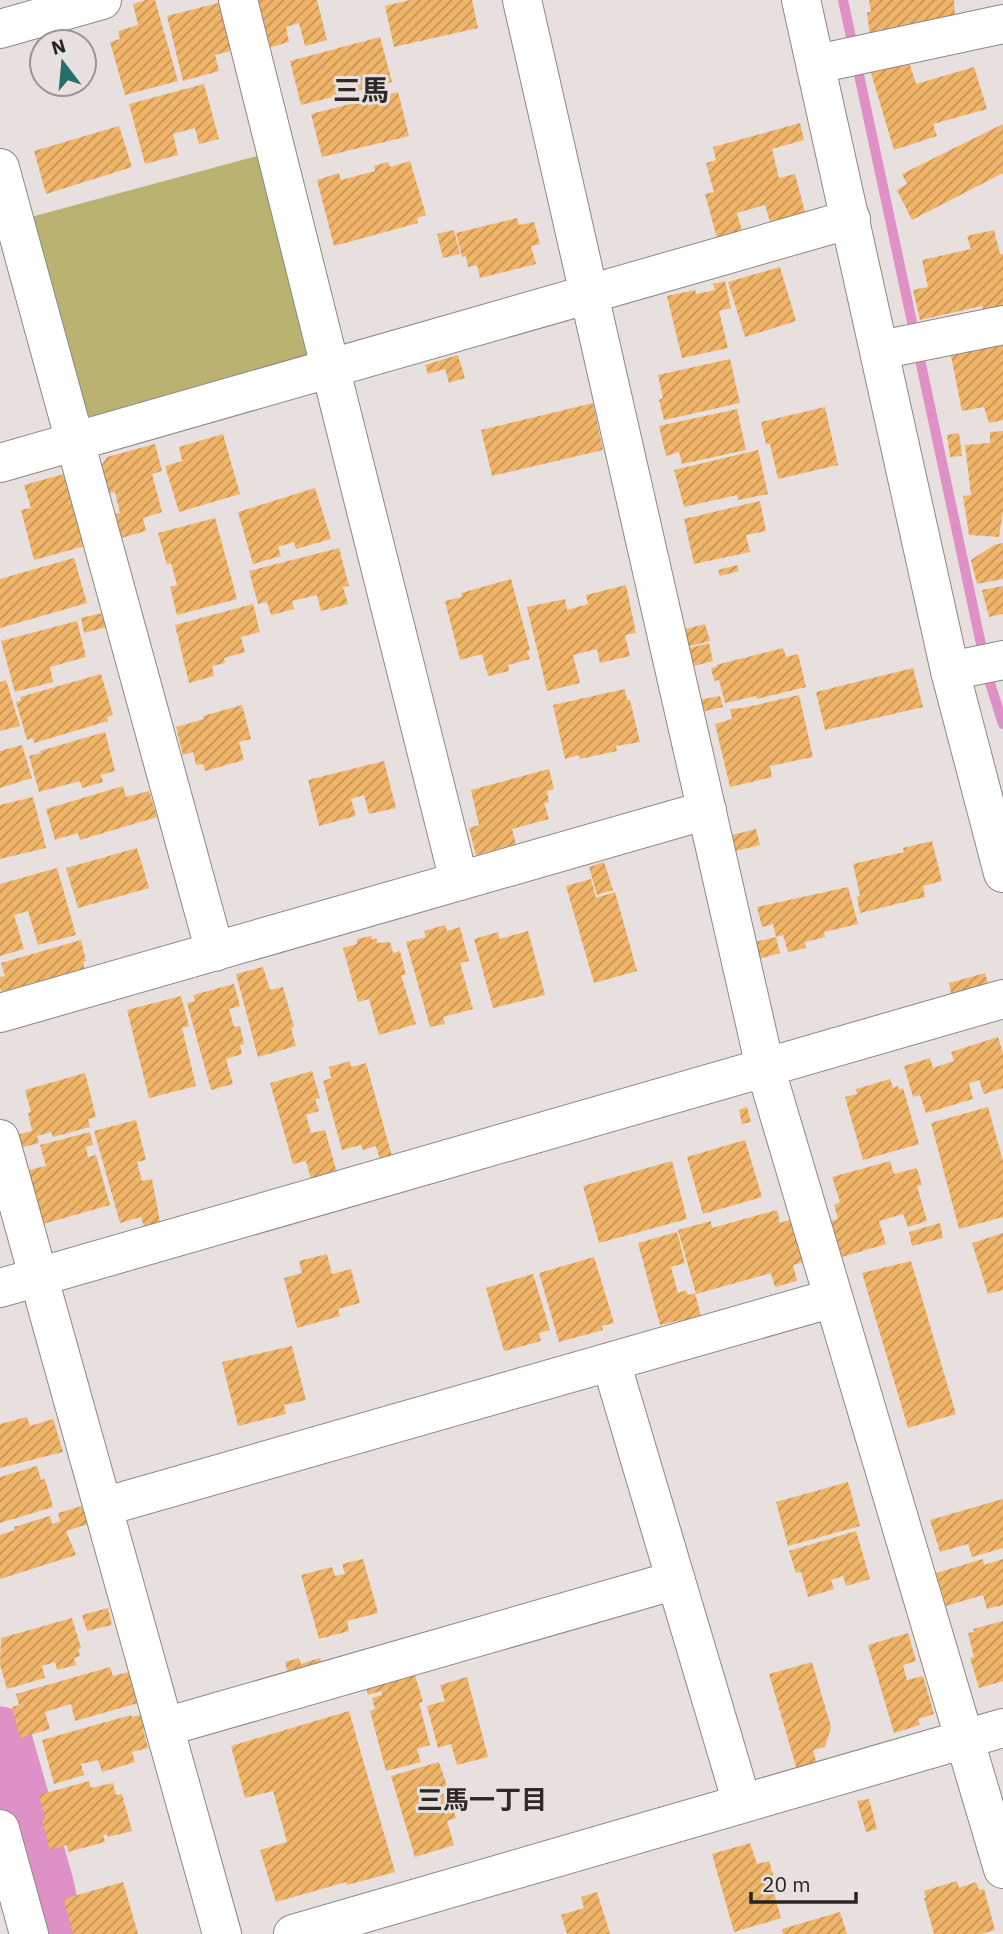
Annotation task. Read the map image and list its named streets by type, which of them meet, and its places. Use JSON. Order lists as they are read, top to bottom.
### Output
{
  "districts": ["三馬", "三馬一丁目"],
  "scale_bar": "20 m",
  "north": "top"
}
